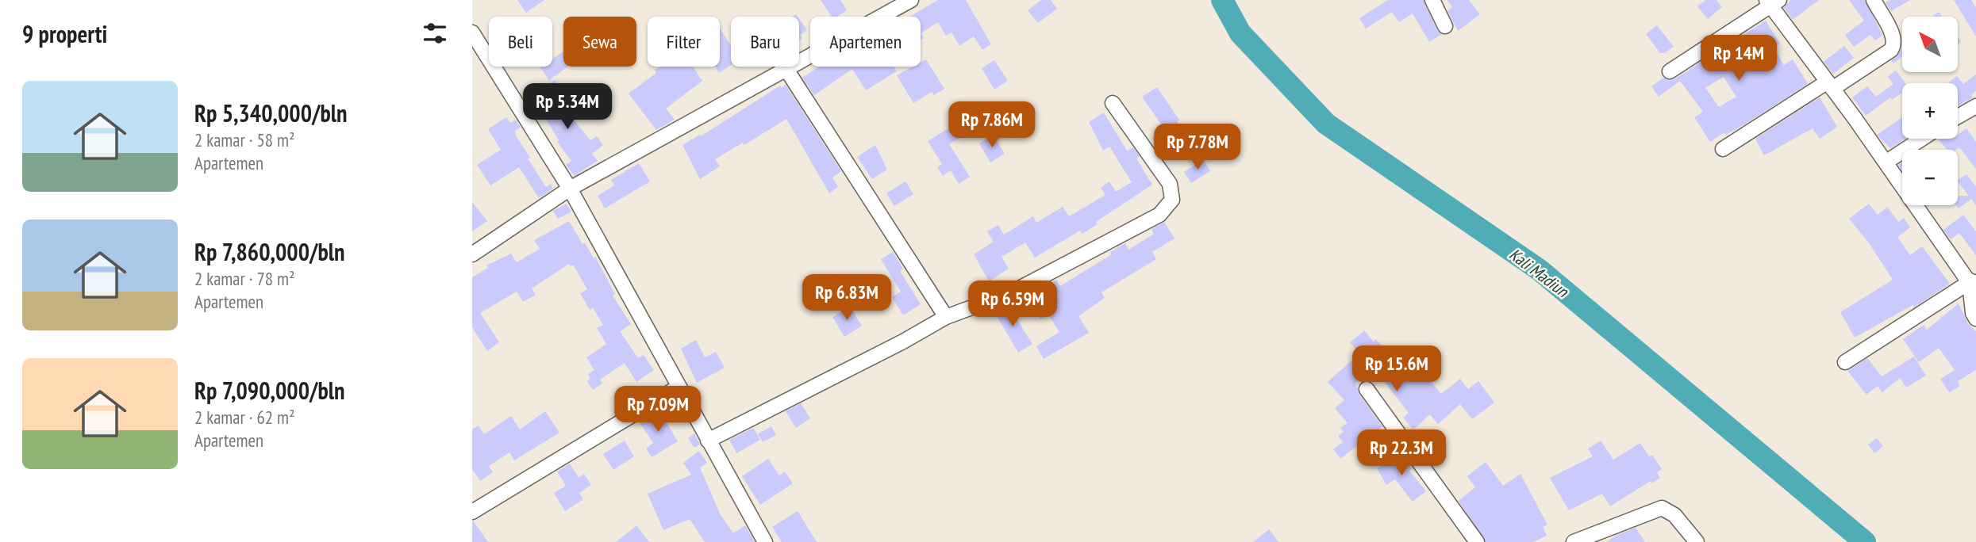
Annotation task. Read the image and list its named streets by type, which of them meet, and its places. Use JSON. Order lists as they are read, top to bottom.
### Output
{
  "water": ["Kali Madiun"],
  "north": "top left",
  "page": {
    "heading": "9 properti",
    "map_buttons": ["+", "−"],
    "chip": [
      "Beli",
      "Sewa",
      "Filter",
      "Baru",
      "Apartemen"
    ],
    "price": [
      "Rp 14M",
      "Rp 5.34M",
      "Rp 7.86M",
      "Rp 7.78M",
      "Rp 6.83M",
      "Rp 6.59M",
      "Rp 15.6M",
      "Rp 7.09M",
      "Rp 22.3M"
    ],
    "list": [
      {
        "name": "Rp 5,340,000/bln",
        "note": "2 kamar · 58 m² · Apartemen"
      },
      {
        "name": "Rp 7,860,000/bln",
        "note": "2 kamar · 78 m² · Apartemen"
      },
      {
        "name": "Rp 7,090,000/bln",
        "note": "2 kamar · 62 m² · Apartemen"
      }
    ]
  }
}
